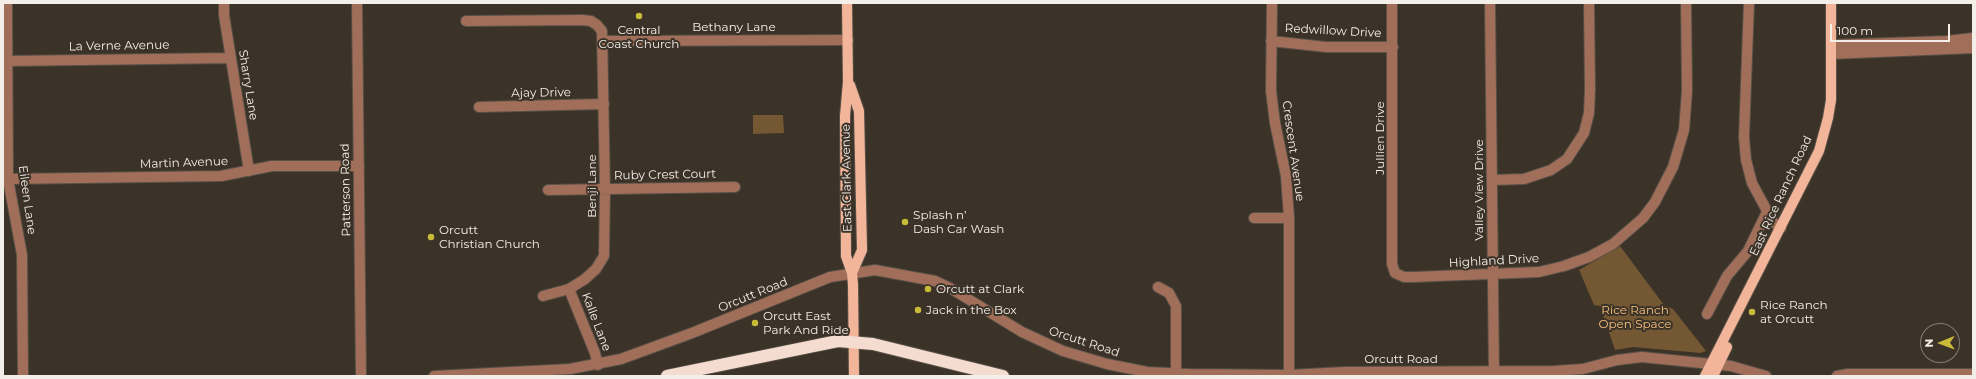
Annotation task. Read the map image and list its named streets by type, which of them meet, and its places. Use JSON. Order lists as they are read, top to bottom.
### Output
{
  "streets": {
    "main road": ["East Clark Avenue", "East Rice Ranch Road"],
    "street": [
      "Bethany Lane",
      "Redwillow Drive",
      "La Verne Avenue",
      "Sharry Lane",
      "Ajay Drive",
      "Jullien Drive",
      "Crescent Avenue",
      "Martin Avenue",
      "Ruby Crest Court",
      "Benji Lane",
      "Patterson Road",
      "Valley View Drive",
      "Eileen Lane",
      "Highland Drive",
      "Orcutt Road",
      "Kalle Lane"
    ]
  },
  "crossings": [
    ["Bethany Lane", "East Clark Avenue"],
    ["Bethany Lane", "Benji Lane"],
    ["Redwillow Drive", "Jullien Drive"],
    ["Redwillow Drive", "Crescent Avenue"],
    ["La Verne Avenue", "Sharry Lane"],
    ["La Verne Avenue", "Eileen Lane"],
    ["Sharry Lane", "Martin Avenue"],
    ["Ajay Drive", "Benji Lane"],
    ["Jullien Drive", "Highland Drive"],
    ["Crescent Avenue", "Orcutt Road"],
    ["Martin Avenue", "Patterson Road"],
    ["Martin Avenue", "Eileen Lane"],
    ["Ruby Crest Court", "Benji Lane"],
    ["East Clark Avenue", "Orcutt Road"],
    ["Benji Lane", "Kalle Lane"],
    ["Valley View Drive", "Highland Drive"],
    ["Valley View Drive", "Orcutt Road"],
    ["East Rice Ranch Road", "Orcutt Road"],
    ["Orcutt Road", "Kalle Lane"]
  ],
  "parks": ["Rice Ranch Open Space"],
  "places": [
    "Central Coast Church",
    "Splash n’ Dash Car Wash",
    "Orcutt Christian Church",
    "Orcutt at Clark",
    "Jack in the Box",
    "Rice Ranch at Orcutt",
    "Orcutt East Park And Ride"
  ],
  "scale_bar": "100 m",
  "north": "left"
}
